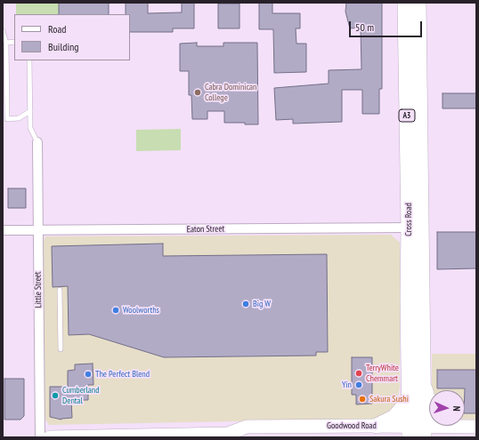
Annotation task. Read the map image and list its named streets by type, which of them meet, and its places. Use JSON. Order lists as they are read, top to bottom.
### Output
{
  "streets": {
    "highway": ["A3", "Cross Road"],
    "main road": ["Goodwood Road"],
    "street": ["Eaton Street", "Little Street"]
  },
  "crossings": [
    ["Cross Road", "Eaton Street"],
    ["Cross Road", "Goodwood Road"],
    ["Eaton Street", "Little Street"]
  ],
  "places": [
    "Cabra Dominican College",
    "Big W",
    "Woolworths",
    "TerryWhite Chemmart",
    "The Perfect Blend",
    "Yin",
    "Cumberland Dental",
    "Sakura Sushi"
  ],
  "legend": ["Road", "Building"],
  "scale_bar": "50 m",
  "north": "right"
}
